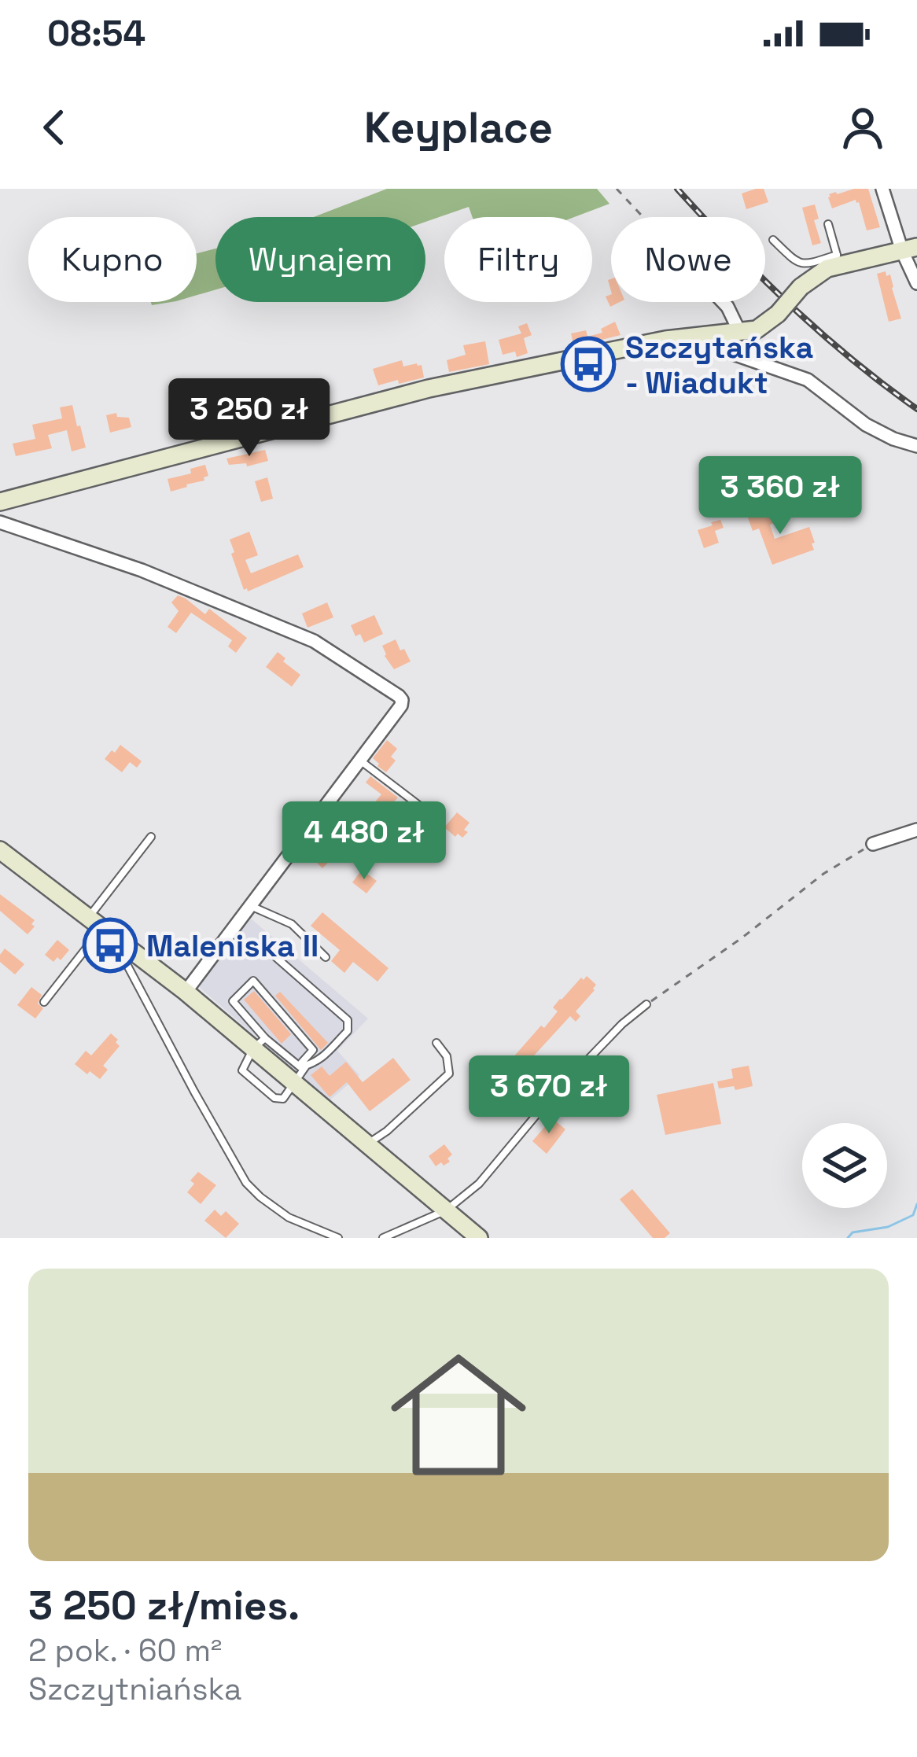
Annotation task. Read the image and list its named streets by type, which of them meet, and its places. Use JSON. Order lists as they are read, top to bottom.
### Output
{
  "places": {
    "bus stop": ["Szczytańska - Wiadukt", "Maleniska II"]
  },
  "page": {
    "status": "08:54",
    "header": "Keyplace",
    "chip": [
      "Kupno",
      "Wynajem",
      "Filtry",
      "Nowe"
    ],
    "price": [
      "3 250 zł",
      "3 360 zł",
      "4 480 zł",
      "3 670 zł"
    ],
    "list": [
      {
        "name": "3 250 zł/mies.",
        "note": "2 pok. · 60 m² · Szczytniańska"
      }
    ]
  }
}
